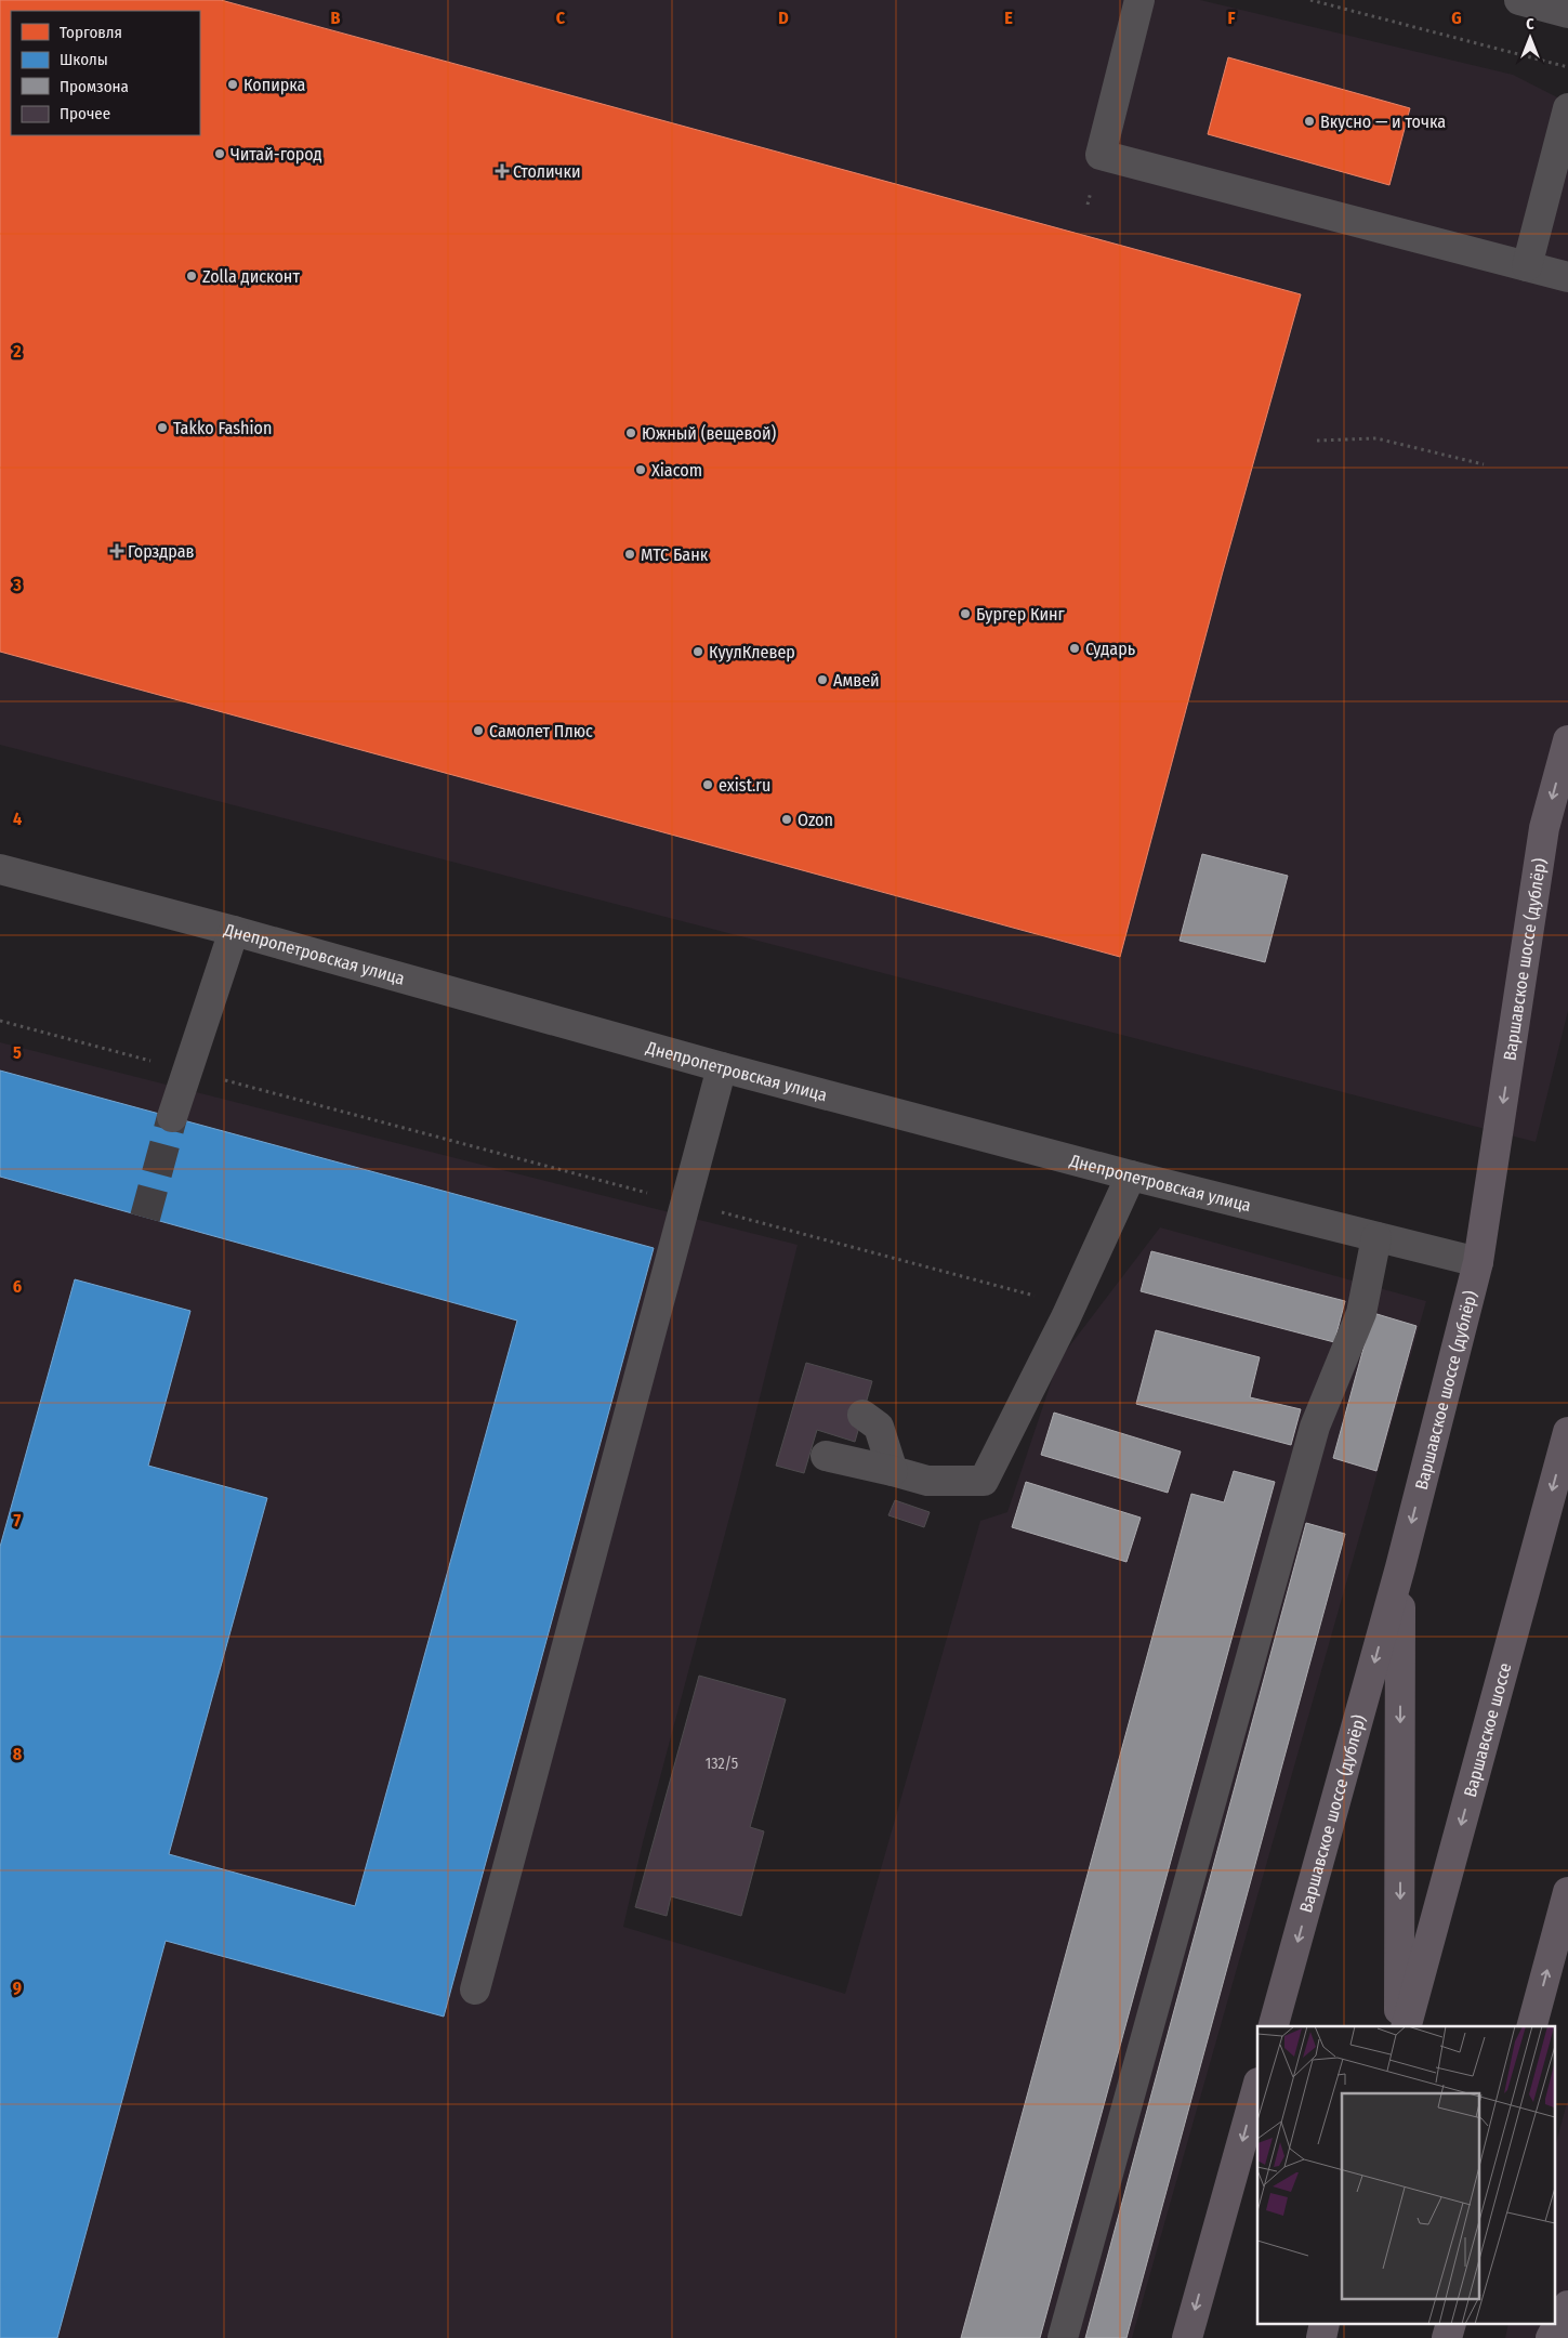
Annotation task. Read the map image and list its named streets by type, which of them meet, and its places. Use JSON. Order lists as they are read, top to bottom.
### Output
{
  "streets": {
    "main road": ["Варшавское шоссе (дублёр)", "Варшавское шоссе"],
    "street": ["Днепропетровская улица"]
  },
  "crossings": [
    ["Днепропетровская улица", "Варшавское шоссе (дублёр)"]
  ],
  "places": {
    "other": [
      "Копирка",
      "Вкусно — и точка",
      "Читай-город",
      "Zolla дисконт",
      "Takko Fashion",
      "Южный (вещевой)",
      "Xiacom",
      "МТС Банк",
      "Бургер Кинг",
      "Сударь",
      "КуулКлевер",
      "Амвей",
      "Самолет Плюс",
      "exist.ru",
      "Ozon"
    ],
    "health": ["Столички", "Горздрав"]
  },
  "house_numbers": ["132/5"],
  "legend": [
    "Торговля",
    "Школы",
    "Промзона",
    "Прочее"
  ],
  "north": "top",
  "grid": {
    "columns": [
      "B",
      "C",
      "D",
      "E",
      "F",
      "G"
    ],
    "rows": [
      "2",
      "3",
      "4",
      "5",
      "6",
      "7",
      "8",
      "9"
    ]
  }
}
